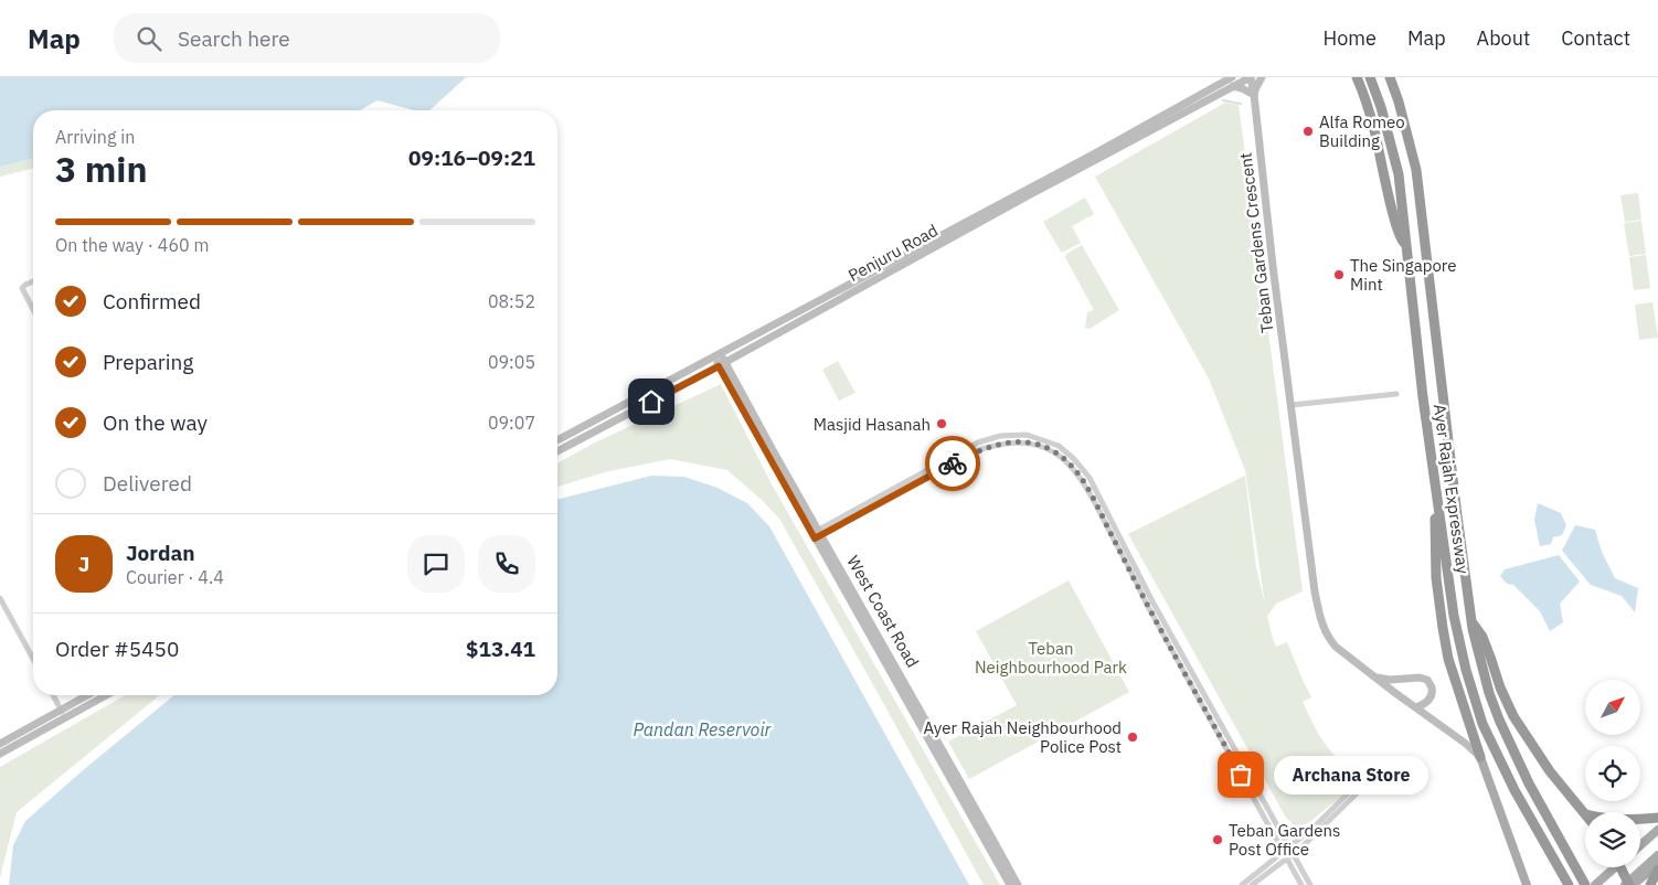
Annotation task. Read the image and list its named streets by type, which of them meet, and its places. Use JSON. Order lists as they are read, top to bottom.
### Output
{
  "streets": {
    "highway": ["Ayer Rajah Expressway"],
    "main road": ["Teban Gardens Crescent", "Penjuru Road", "West Coast Road"]
  },
  "crossings": [
    ["Teban Gardens Crescent", "Penjuru Road"],
    ["Penjuru Road", "West Coast Road"]
  ],
  "water": ["Pandan Reservoir"],
  "parks": ["Teban Neighbourhood Park"],
  "places": [
    "Alfa Romeo Building",
    "The Singapore Mint",
    "Masjid Hasanah",
    "Ayer Rajah Neighbourhood Police Post",
    "Archana Store",
    "Teban Gardens Post Office"
  ],
  "north": "top right",
  "page": {
    "header": "Map",
    "search": "Search here",
    "nav": [
      "Home",
      "Map",
      "About",
      "Contact"
    ],
    "heading": ["3 min", "Arriving in", "09:16–09:21"],
    "panel": [
      "Jordan",
      "Courier · 4.4",
      "Order #5450",
      "$13.41"
    ],
    "bar": "On the way · 460 m",
    "list": [
      ["Confirmed", "08:52"],
      ["Preparing", "09:05"],
      ["On the way", "09:07"],
      "Delivered"
    ],
    "round": "J",
    "bubble": "Archana Store"
  }
}
